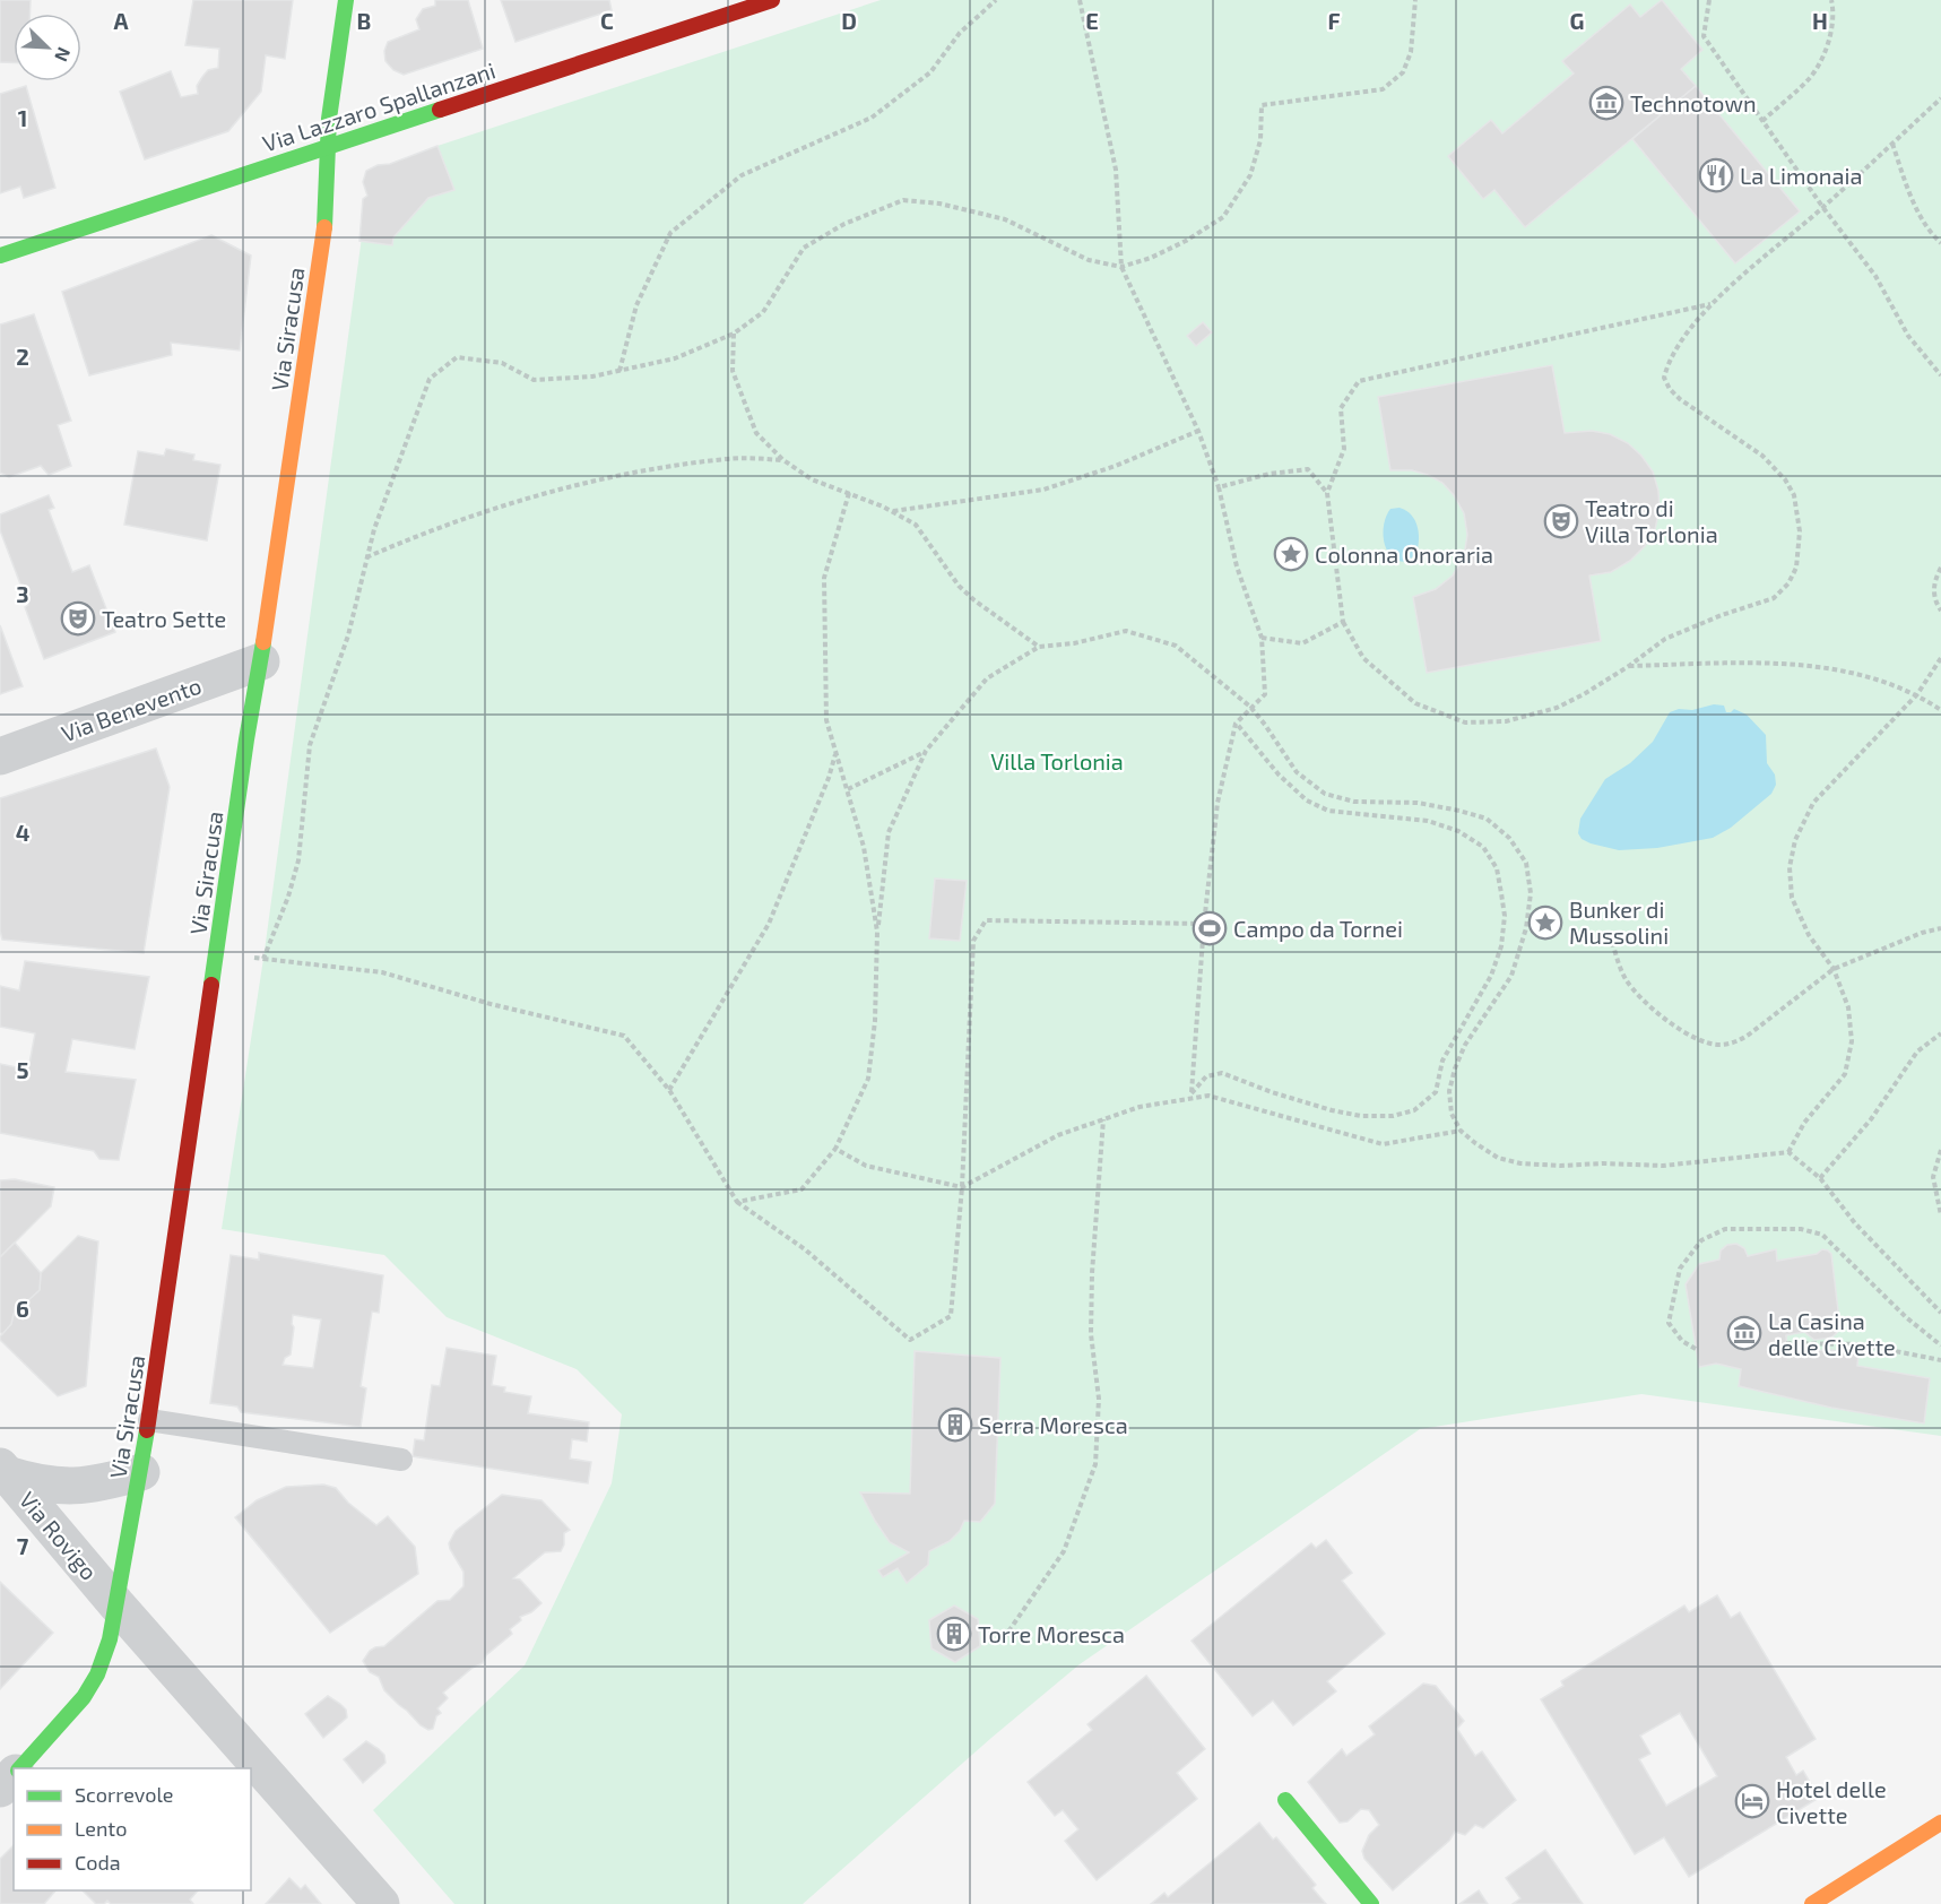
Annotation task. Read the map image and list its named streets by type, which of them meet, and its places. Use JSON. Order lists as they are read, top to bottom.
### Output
{
  "streets": {
    "street": [
      "Via Lazzaro Spallanzani",
      "Via Siracusa",
      "Via Benevento",
      "Via Rovigo"
    ]
  },
  "crossings": [
    ["Via Lazzaro Spallanzani", "Via Siracusa"],
    ["Via Siracusa", "Via Benevento"],
    ["Via Siracusa", "Via Rovigo"]
  ],
  "parks": ["Villa Torlonia"],
  "places": {
    "museum": ["Technotown", "La Casina delle Civette"],
    "restaurant": ["La Limonaia"],
    "theatre": ["Teatro di Villa Torlonia", "Teatro Sette"],
    "place": ["Colonna Onoraria", "Bunker di Mussolini"],
    "sports": ["Campo da Tornei"],
    "building": ["Serra Moresca", "Torre Moresca"],
    "hotel": ["Hotel delle Civette"]
  },
  "legend": ["Scorrevole", "Lento", "Coda"],
  "north": "bottom right",
  "grid": {
    "columns": [
      "A",
      "B",
      "C",
      "D",
      "E",
      "F",
      "G",
      "H"
    ],
    "rows": [
      "1",
      "2",
      "3",
      "4",
      "5",
      "6",
      "7"
    ]
  }
}
